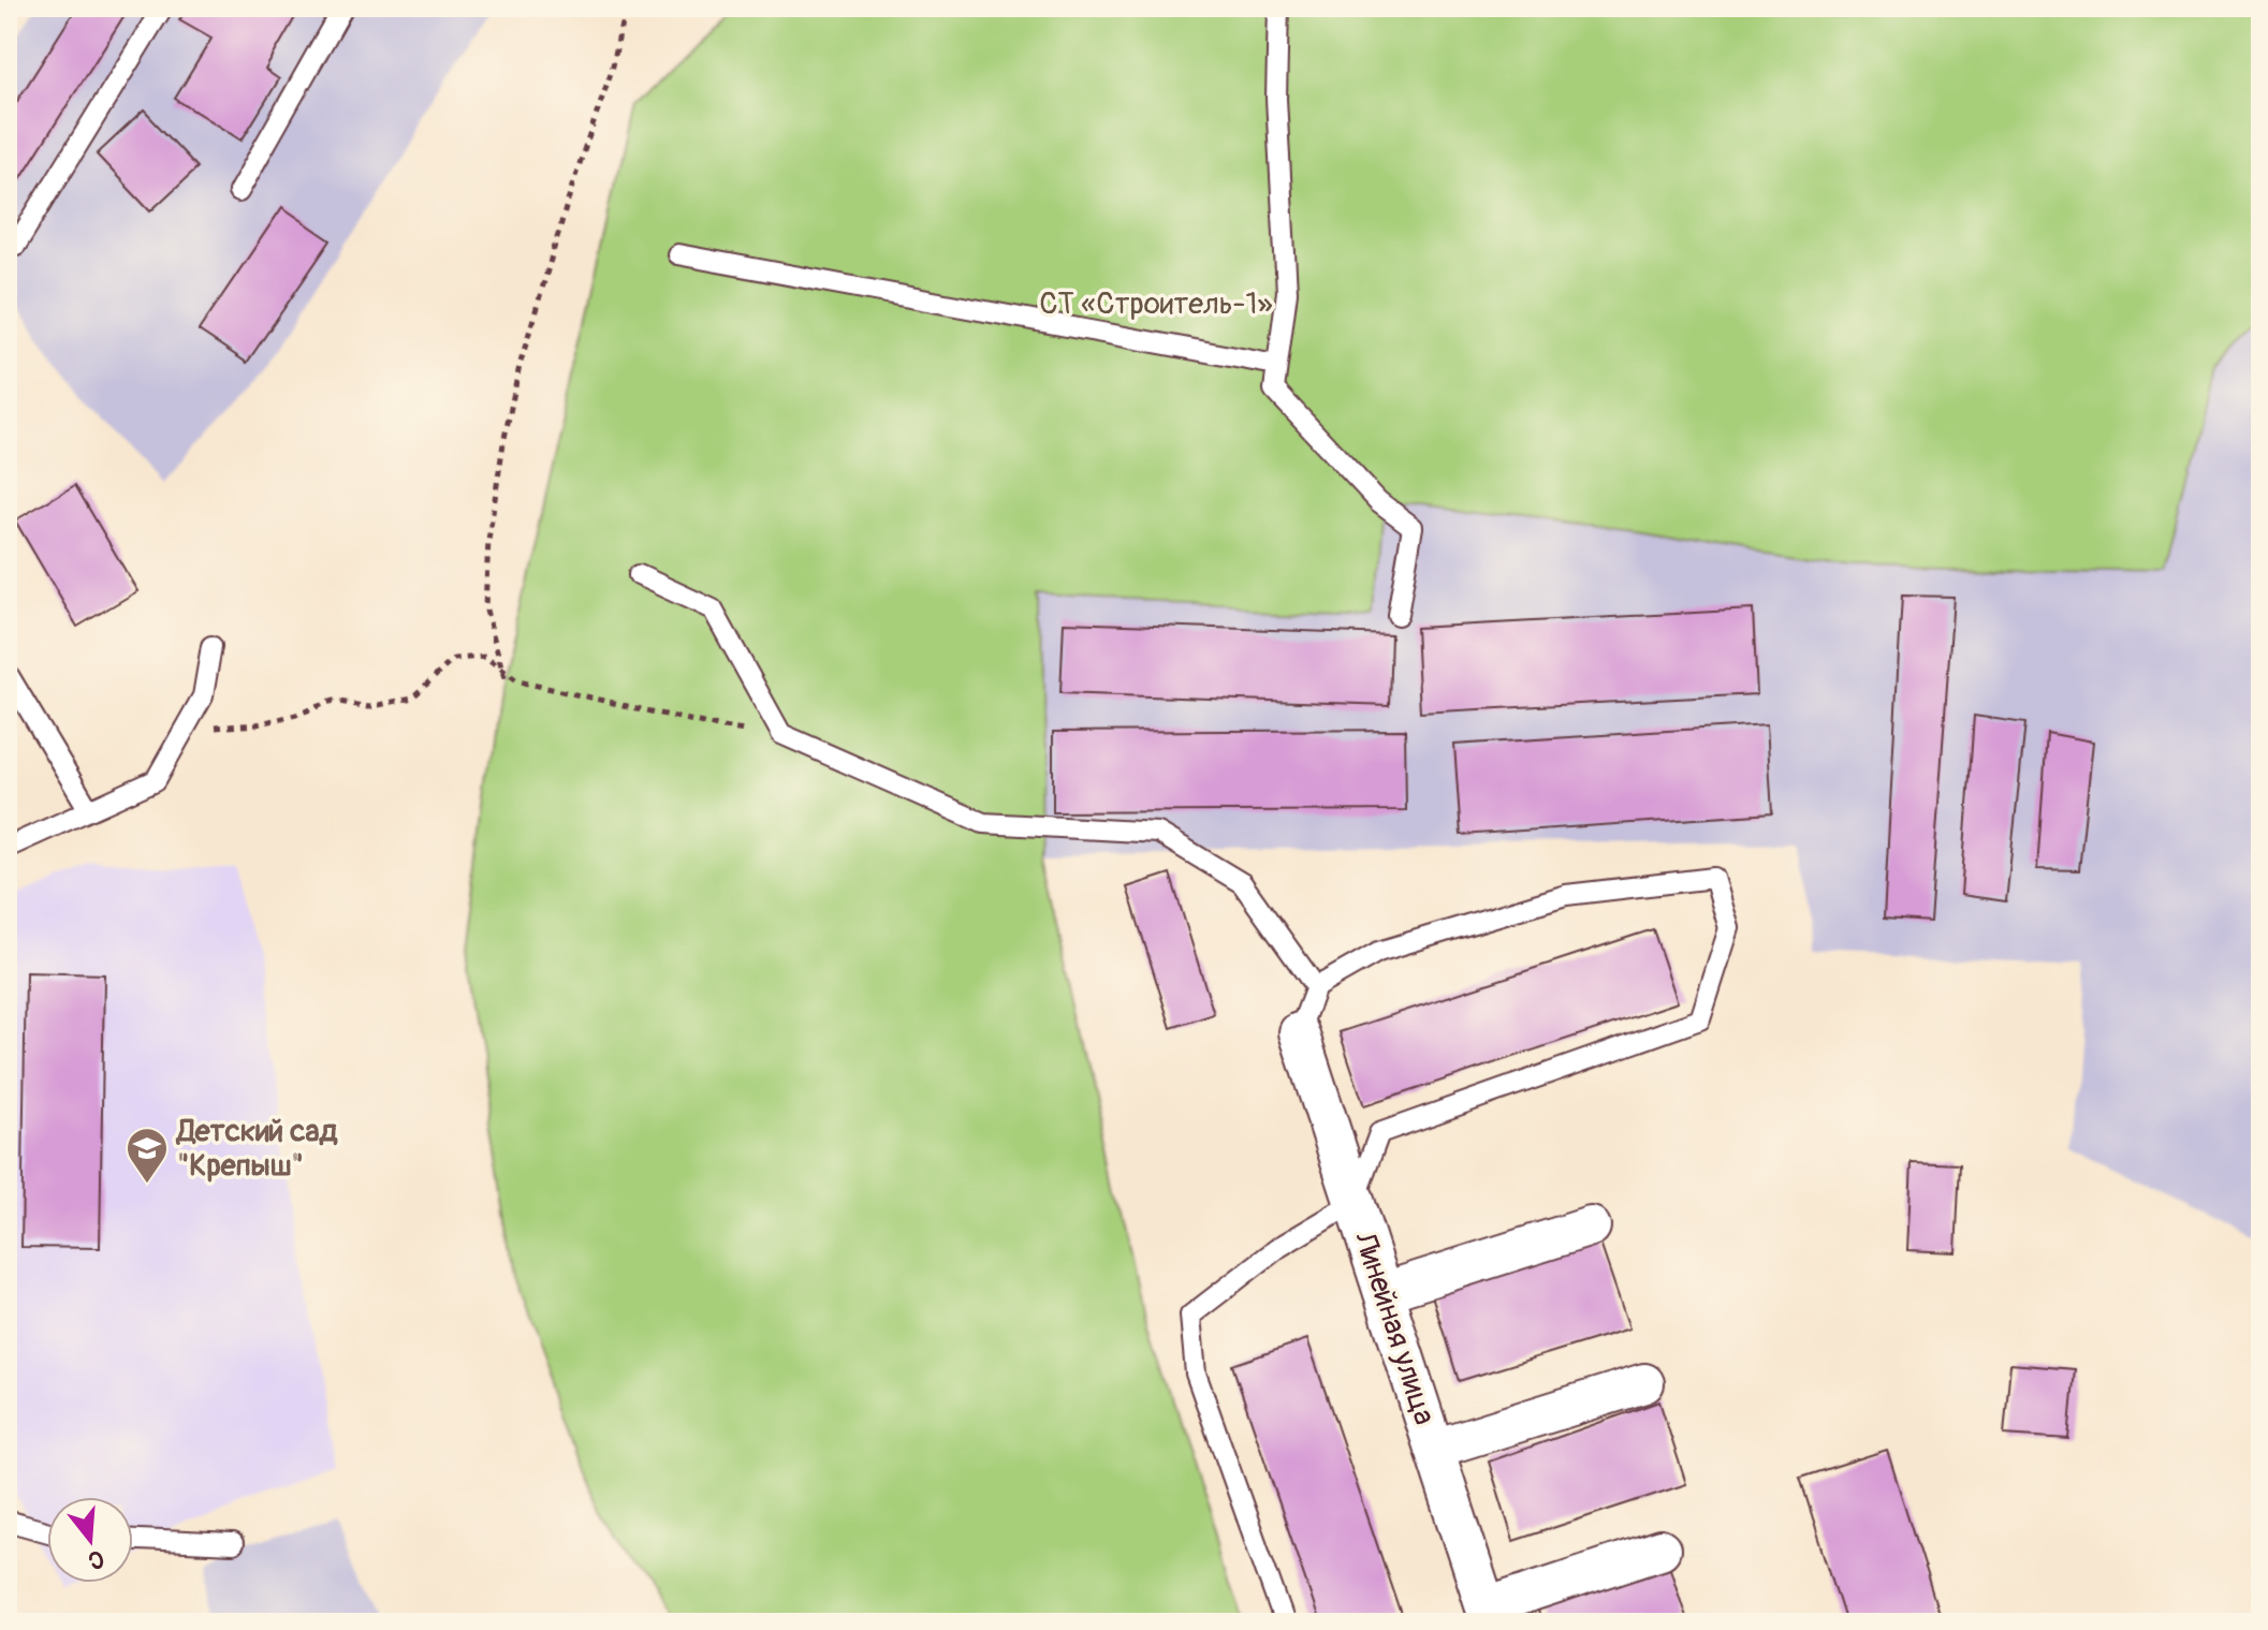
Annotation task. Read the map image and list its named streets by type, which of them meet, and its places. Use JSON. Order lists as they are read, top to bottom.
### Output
{
  "streets": {
    "street": ["Линейная улица"]
  },
  "parks": ["СТ «Строитель-1»"],
  "places": {
    "school or university": ["Детский сад \"Крепыш\""]
  },
  "north": "bottom"
}
